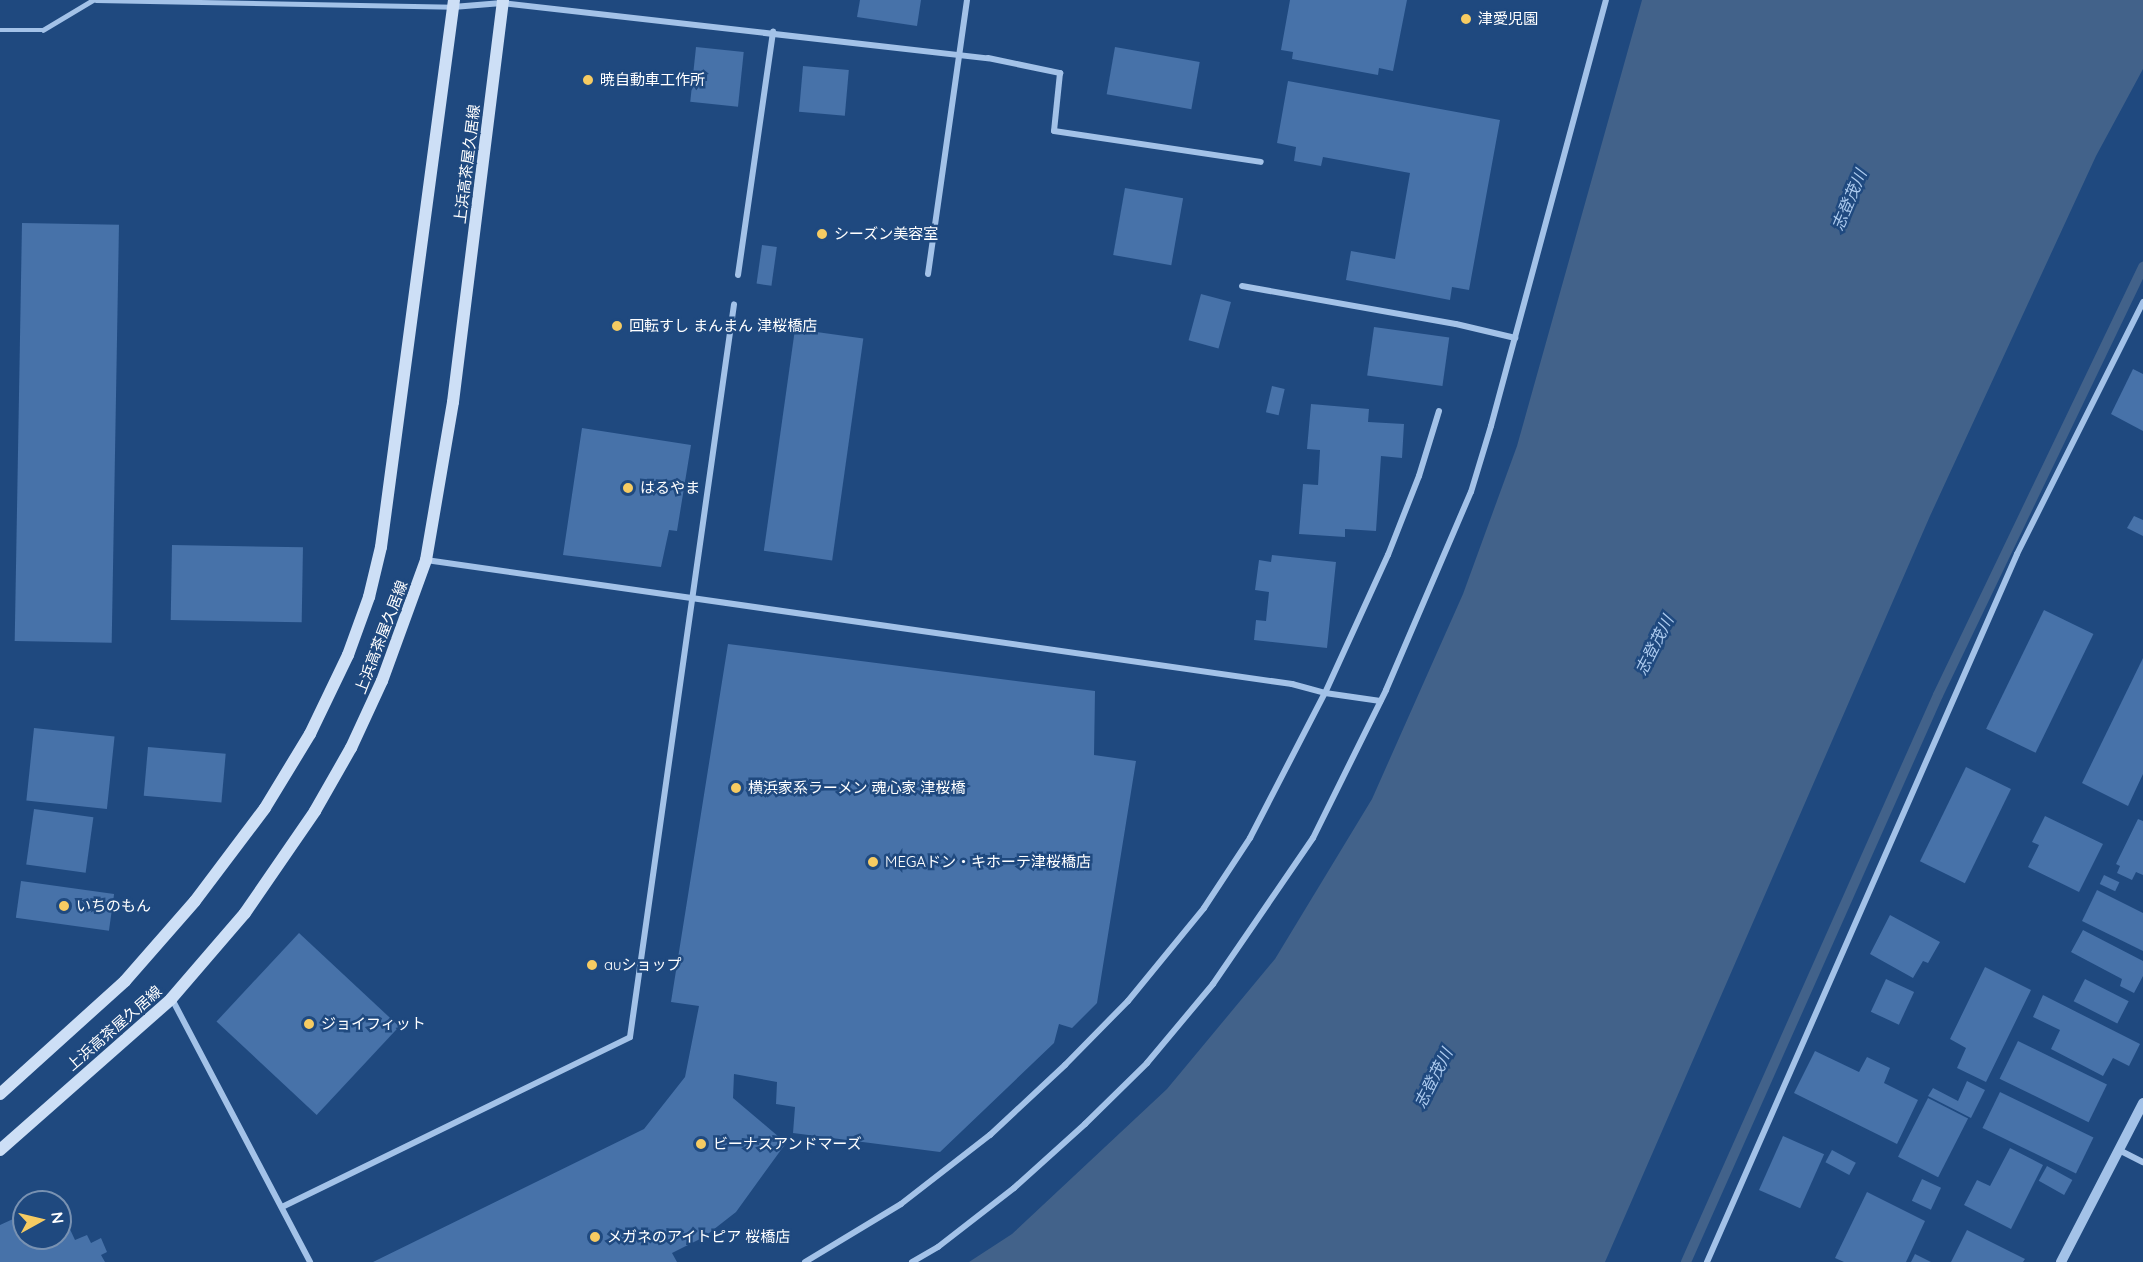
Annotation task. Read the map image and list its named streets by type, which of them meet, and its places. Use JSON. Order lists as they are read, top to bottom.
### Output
{
  "streets": {
    "main road": ["上浜高茶屋久居線"]
  },
  "water": ["志登茂川"],
  "places": [
    "津愛児園",
    "暁自動車工作所",
    "シーズン美容室",
    "回転すし まんまん 津桜橋店",
    "はるやま",
    "横浜家系ラーメン 魂心家 津桜橋",
    "MEGAドン・キホーテ津桜橋店",
    "いちのもん",
    "auショップ",
    "ジョイフィット",
    "ビーナスアンドマーズ",
    "メガネのアイトピア 桜橋店"
  ],
  "north": "right"
}
